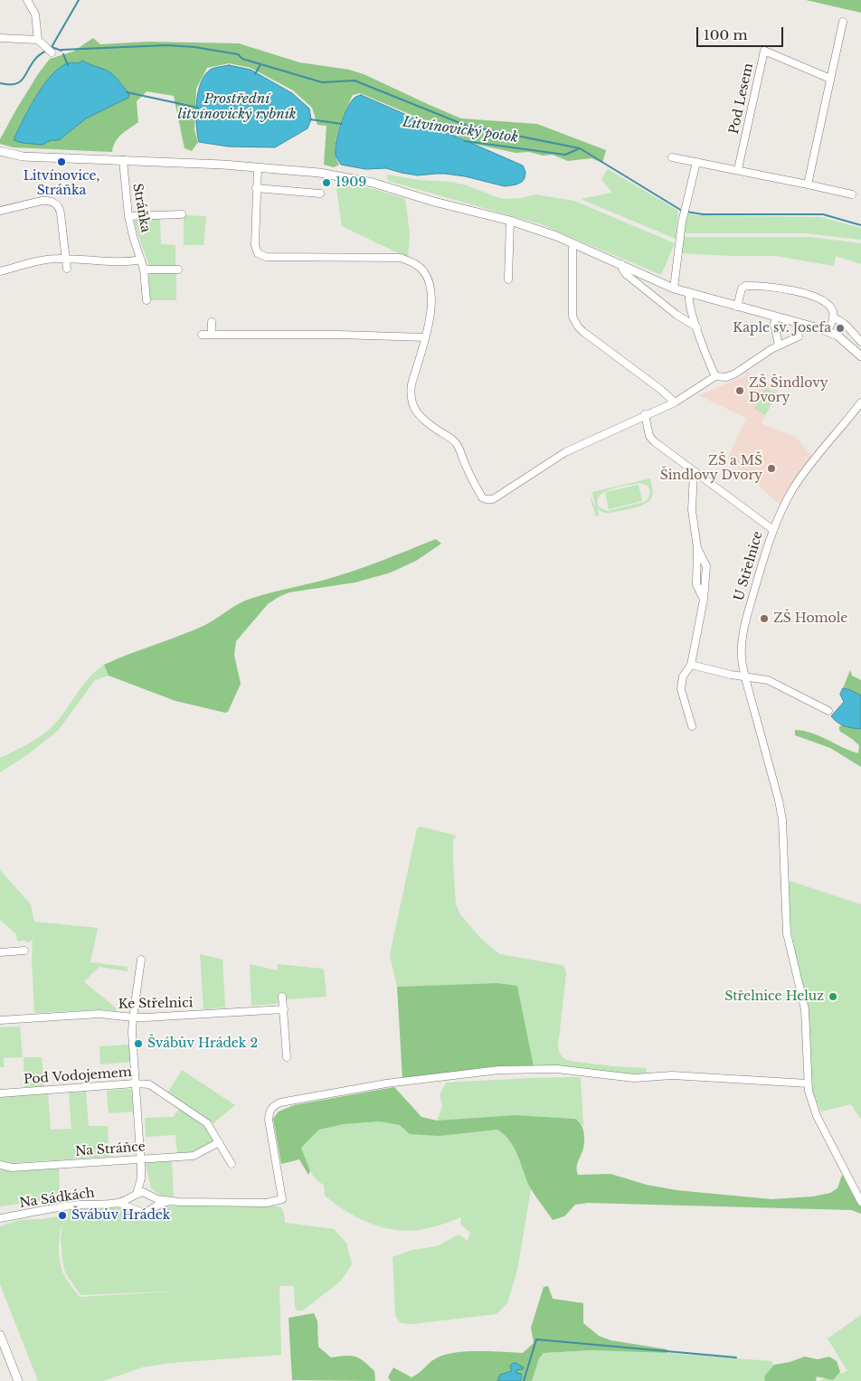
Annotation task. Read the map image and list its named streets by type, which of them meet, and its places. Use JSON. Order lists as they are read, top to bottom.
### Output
{
  "streets": {
    "street": [
      "Pod Lesem",
      "Stráňka",
      "U Střelnice",
      "Ke Střelnici",
      "Pod Vodojemem",
      "Na Stráňce",
      "Na Sádkách"
    ]
  },
  "crossings": [
    ["Pod Vodojemem", "Na Stráňce"]
  ],
  "water": ["Prostřední litvínovický rybník", "Litvínovický potok"],
  "places": [
    "Litvínovice, Stráňka",
    "1909",
    "Kaple sv. Josefa",
    "ZŠ Šindlovy Dvory",
    "ZŠ a MŠ Šindlovy Dvory",
    "ZŠ Homole",
    "Střelnice Heluz",
    "Švábův Hrádek 2",
    "Švábův Hrádek"
  ],
  "scale_bar": "100 m"
}
